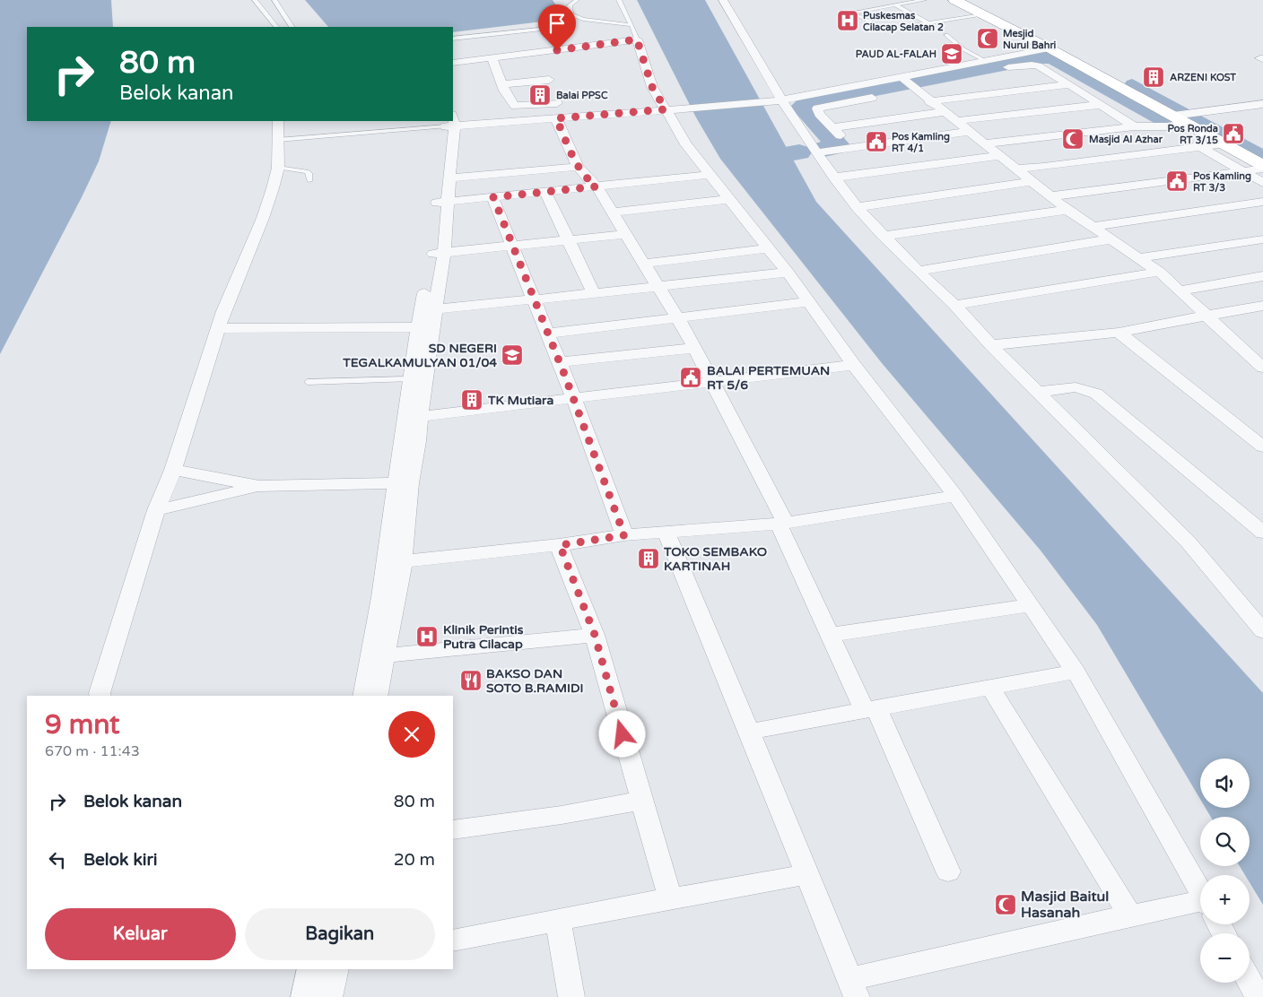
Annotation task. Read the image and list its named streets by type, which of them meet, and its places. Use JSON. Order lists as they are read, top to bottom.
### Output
{
  "places": {
    "hospital": ["Puskesmas Cilacap Selatan 2", "Klinik Perintis Putra Cilacap"],
    "mosque": ["Mesjid Nurul Bahri", "Masjid Al Azhar", "Masjid Baitul Hasanah"],
    "school or university": ["PAUD AL-FALAH", "SD NEGERI TEGALKAMULYAN 01/04"],
    "building": [
      "ARZENI KOST",
      "Balai PPSC",
      "TK Mutiara",
      "TOKO SEMBAKO KARTINAH"
    ],
    "public building": [
      "Pos Ronda RT 3/15",
      "Pos Kamling RT 4/1",
      "Pos Kamling RT 3/3",
      "BALAI PERTEMUAN RT 5/6"
    ],
    "restaurant": ["BAKSO DAN SOTO B.RAMIDI"]
  },
  "page": {
    "turn": ["80 m", "Belok kanan"],
    "heading": ["9 mnt", "670 m · 11:43"],
    "map_buttons": ["+", "−"],
    "list": [
      {
        "name": "Belok kanan",
        "value": "80 m"
      },
      {
        "name": "Belok kiri",
        "value": "20 m"
      }
    ],
    "buttons": ["Keluar", "Bagikan"]
  }
}
